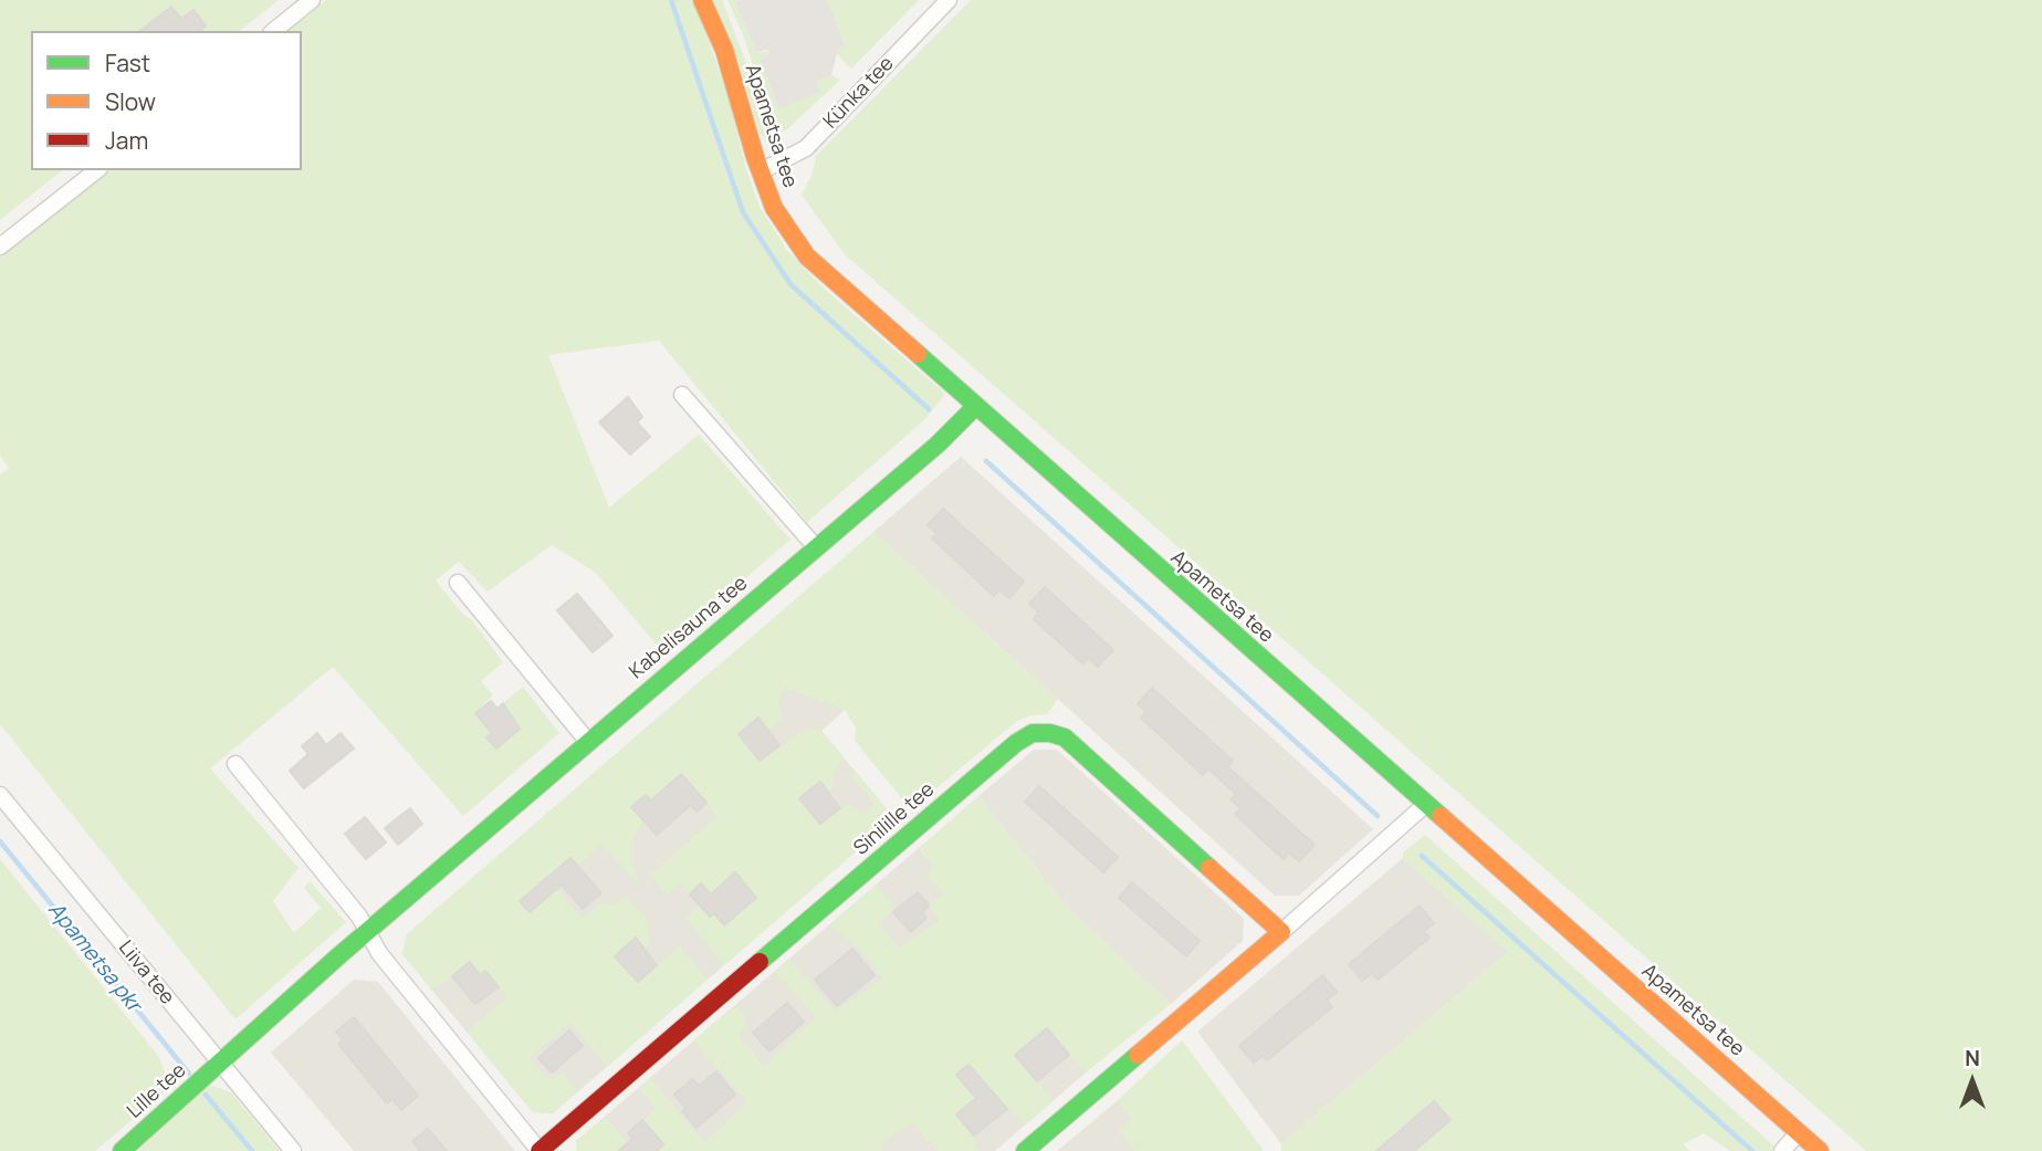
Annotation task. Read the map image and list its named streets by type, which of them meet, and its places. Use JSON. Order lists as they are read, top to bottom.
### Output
{
  "streets": {
    "street": [
      "Künka tee",
      "Apametsa tee",
      "Kabelisauna tee",
      "Sinilille tee",
      "Liiva tee",
      "Lille tee"
    ]
  },
  "crossings": [
    ["Künka tee", "Apametsa tee"],
    ["Apametsa tee", "Kabelisauna tee"],
    ["Kabelisauna tee", "Sinilille tee"],
    ["Kabelisauna tee", "Liiva tee"],
    ["Kabelisauna tee", "Lille tee"],
    ["Liiva tee", "Lille tee"]
  ],
  "water": ["Apametsa pkr"],
  "legend": ["Fast", "Slow", "Jam"],
  "north": "top"
}
